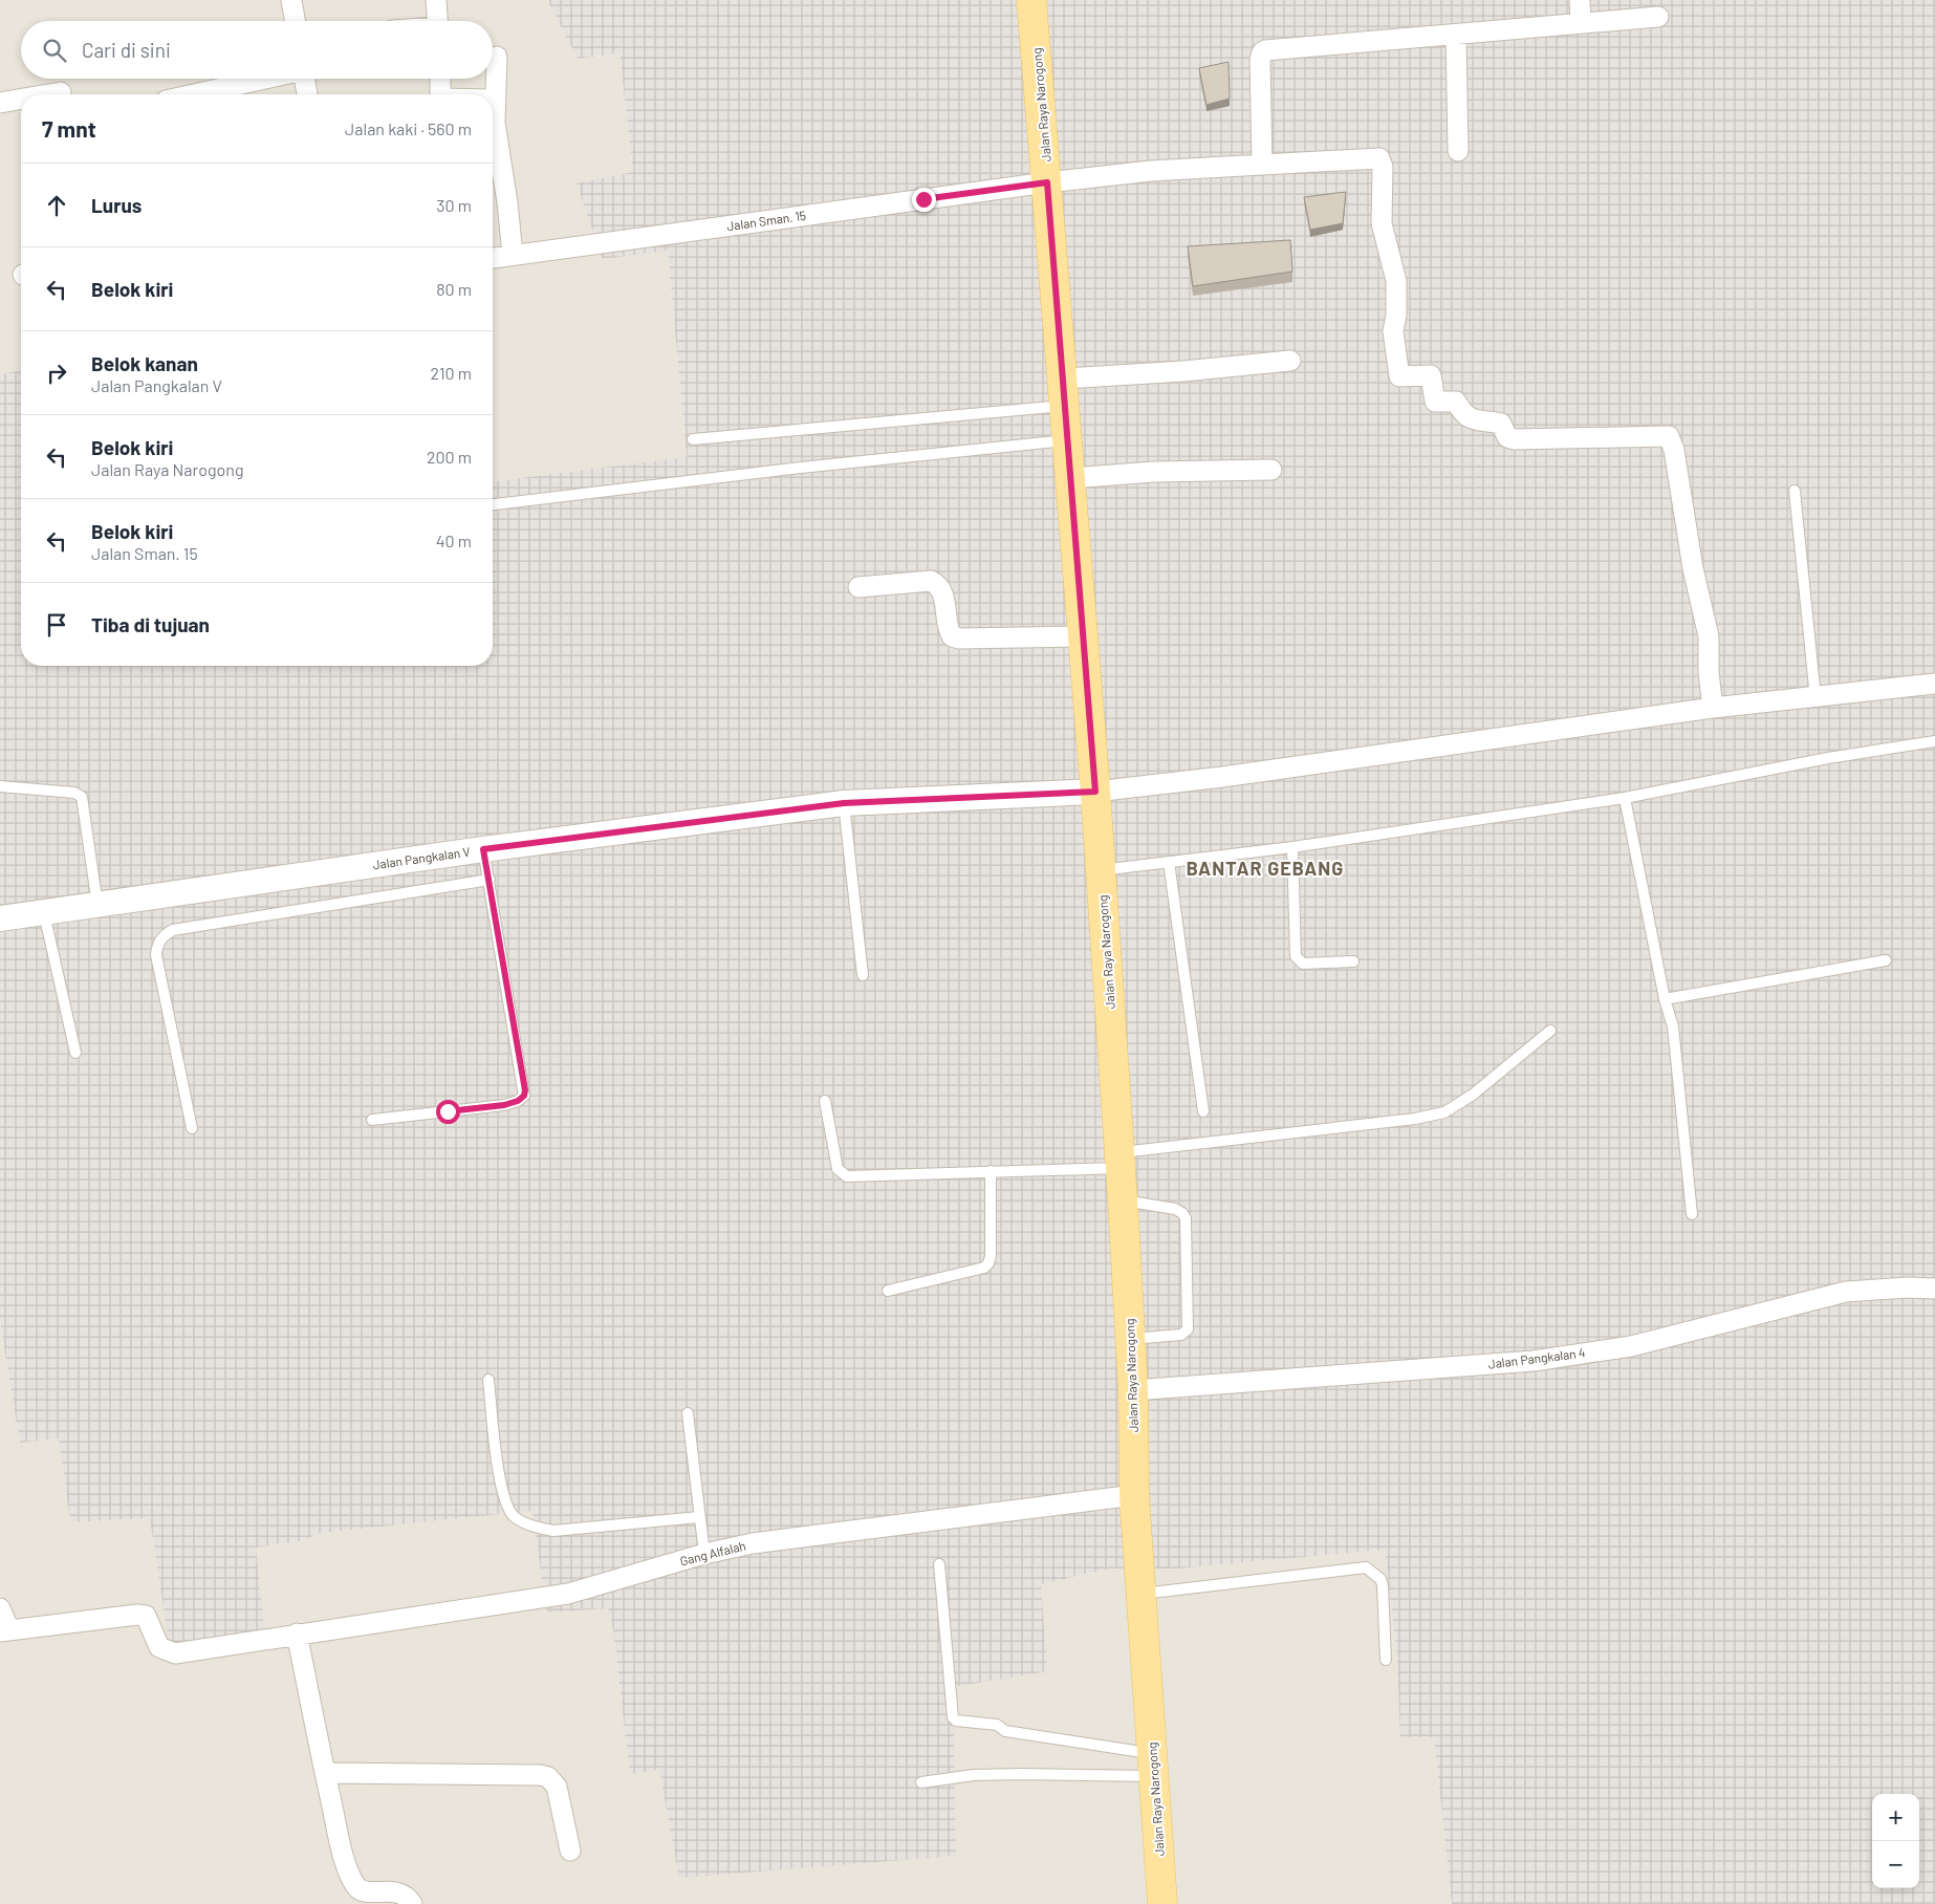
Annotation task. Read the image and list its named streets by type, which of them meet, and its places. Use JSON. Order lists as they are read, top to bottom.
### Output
{
  "streets": {
    "main road": ["Jalan Raya Narogong"],
    "street": [
      "Jalan Sman. 15",
      "Jalan Pangkalan V",
      "Jalan Pangkalan 4",
      "Gang Alfalah"
    ]
  },
  "crossings": [
    ["Jalan Raya Narogong", "Jalan Sman. 15"],
    ["Jalan Raya Narogong", "Jalan Pangkalan V"],
    ["Jalan Raya Narogong", "Jalan Pangkalan 4"],
    ["Jalan Raya Narogong", "Gang Alfalah"]
  ],
  "districts": ["BANTAR GEBANG"],
  "page": {
    "search": "Cari di sini",
    "heading": ["7 mnt", "Jalan kaki · 560 m"],
    "list": [
      ["Lurus", "30 m"],
      ["Belok kiri", "80 m"],
      ["Belok kanan", "Jalan Pangkalan V", "210 m"],
      ["Belok kiri", "Jalan Raya Narogong", "200 m"],
      ["Belok kiri", "Jalan Sman. 15", "40 m"],
      "Tiba di tujuan"
    ],
    "map_buttons": ["+", "−"]
  }
}
